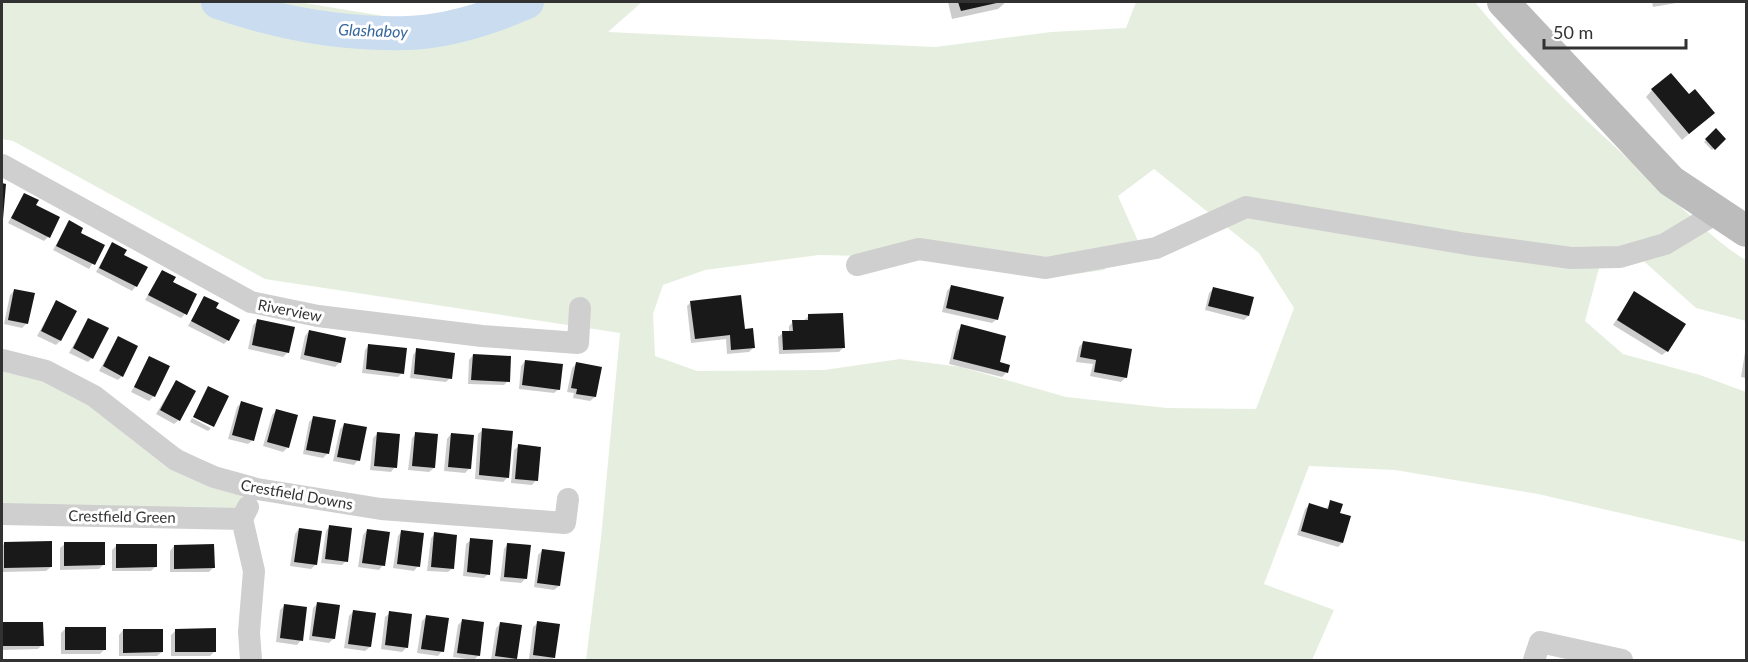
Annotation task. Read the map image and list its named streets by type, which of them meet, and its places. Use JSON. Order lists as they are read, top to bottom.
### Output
{
  "streets": {
    "street": ["Riverview", "Crestfield Downs", "Crestfield Green"]
  },
  "water": ["Glashaboy"],
  "scale_bar": "50 m"
}
